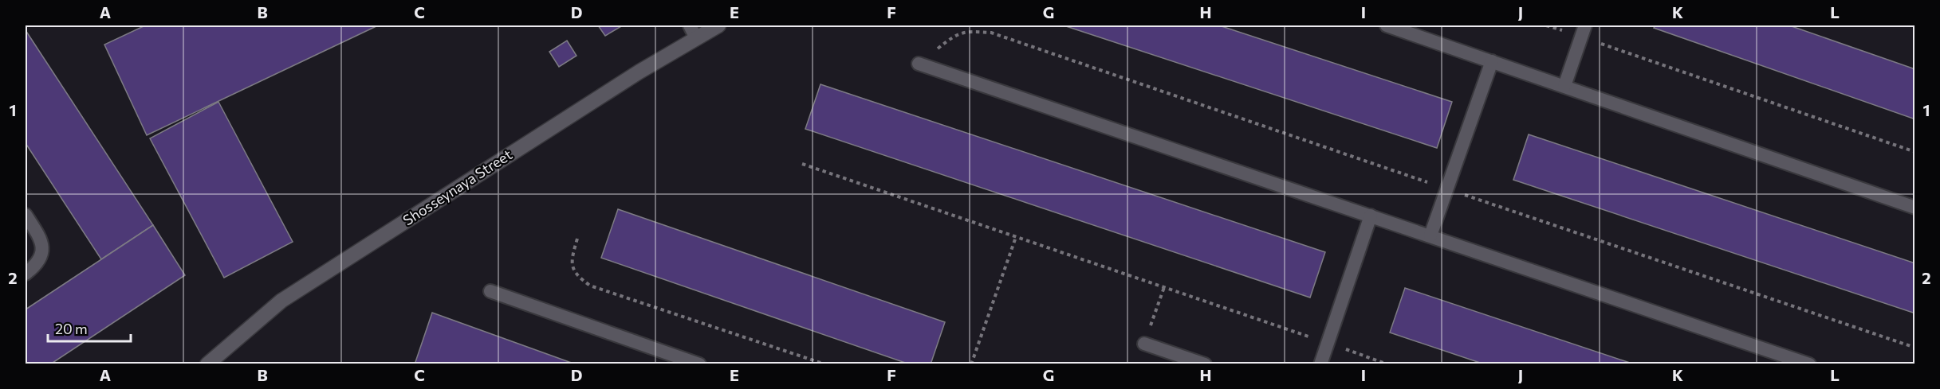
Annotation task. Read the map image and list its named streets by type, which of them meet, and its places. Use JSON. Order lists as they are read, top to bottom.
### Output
{
  "streets": {
    "main road": ["Shosseynaya Street"]
  },
  "scale_bar": "20 m",
  "grid": {
    "columns": [
      "A",
      "B",
      "C",
      "D",
      "E",
      "F",
      "G",
      "H",
      "I",
      "J",
      "K",
      "L"
    ],
    "rows": ["1", "2"]
  }
}
